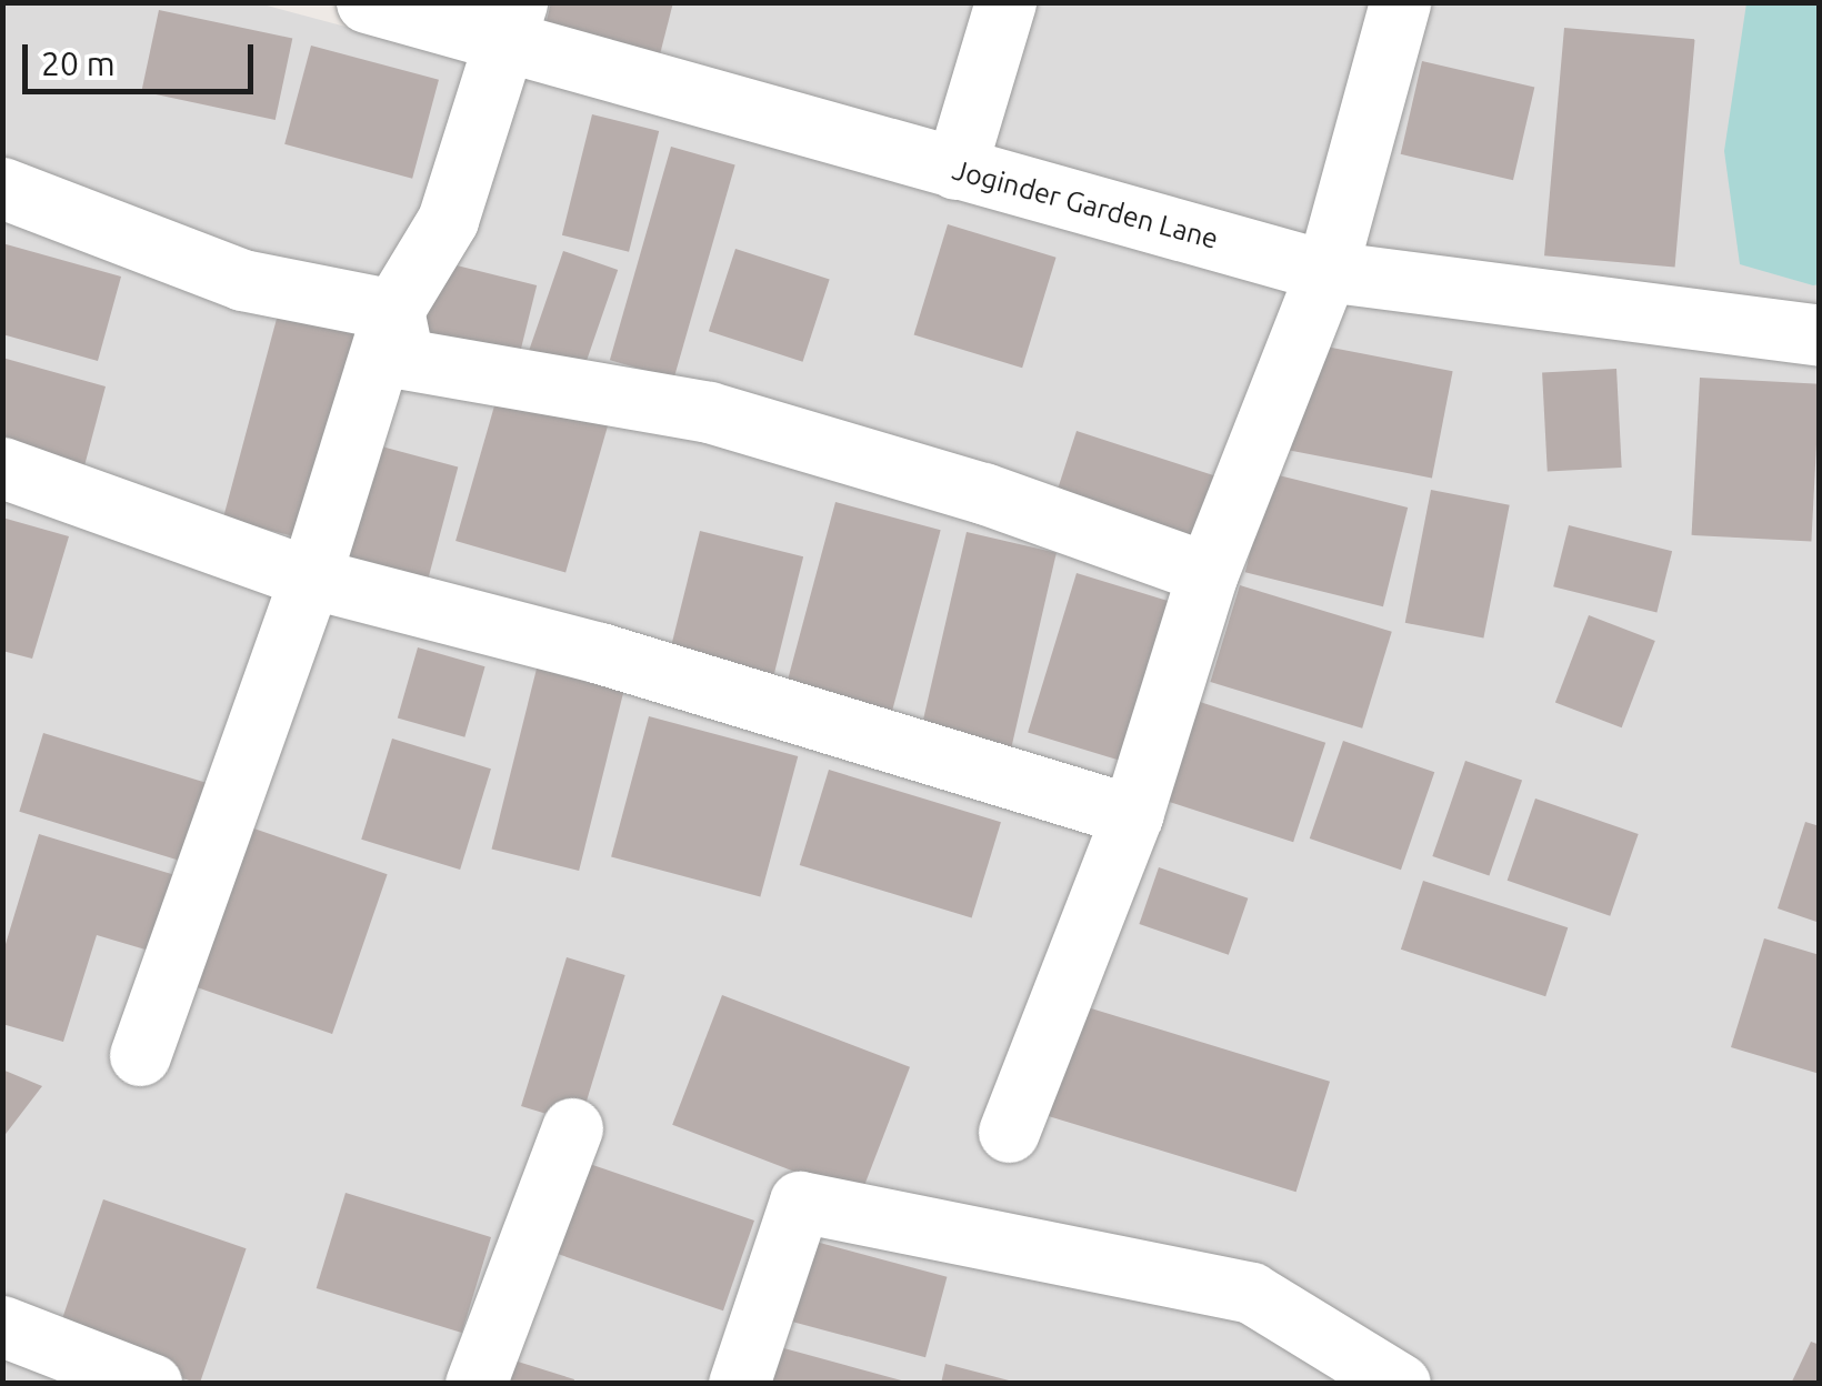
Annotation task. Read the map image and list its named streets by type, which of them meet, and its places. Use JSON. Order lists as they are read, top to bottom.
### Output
{
  "streets": {
    "street": ["Joginder Garden Lane"]
  },
  "scale_bar": "20 m"
}
